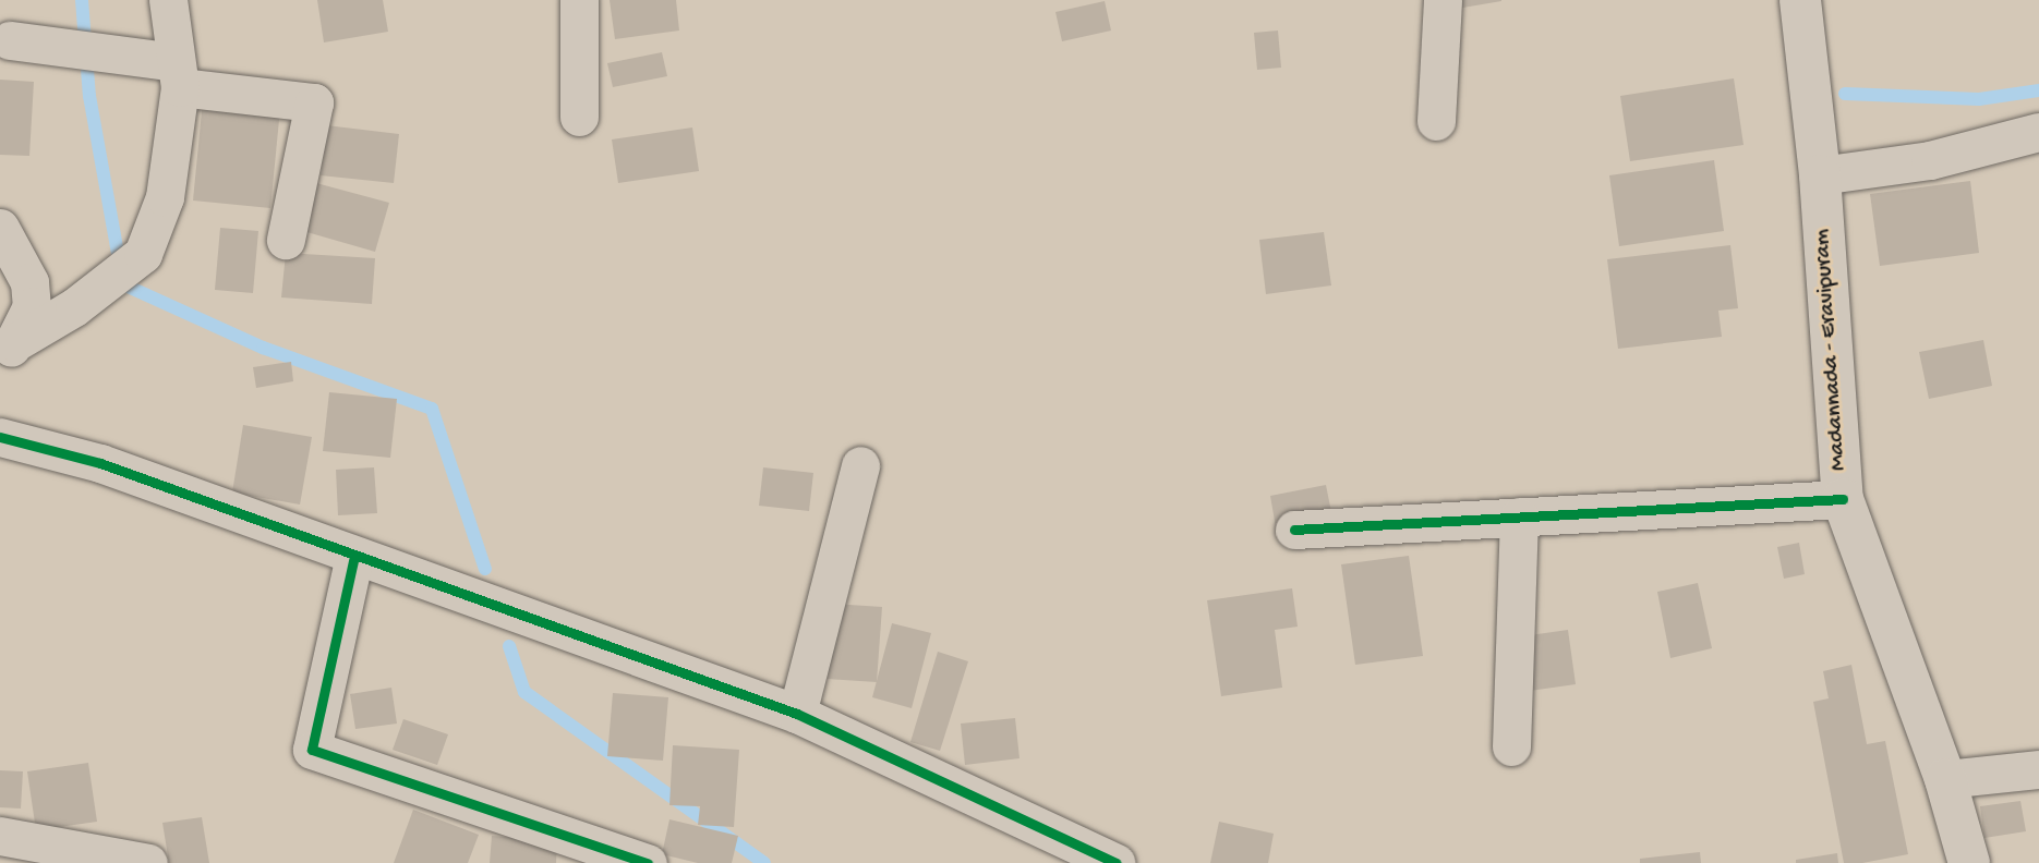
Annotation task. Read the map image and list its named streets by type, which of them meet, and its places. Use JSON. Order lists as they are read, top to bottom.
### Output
{
  "streets": {
    "main road": ["Madannada - Eravipuram"]
  }
}
